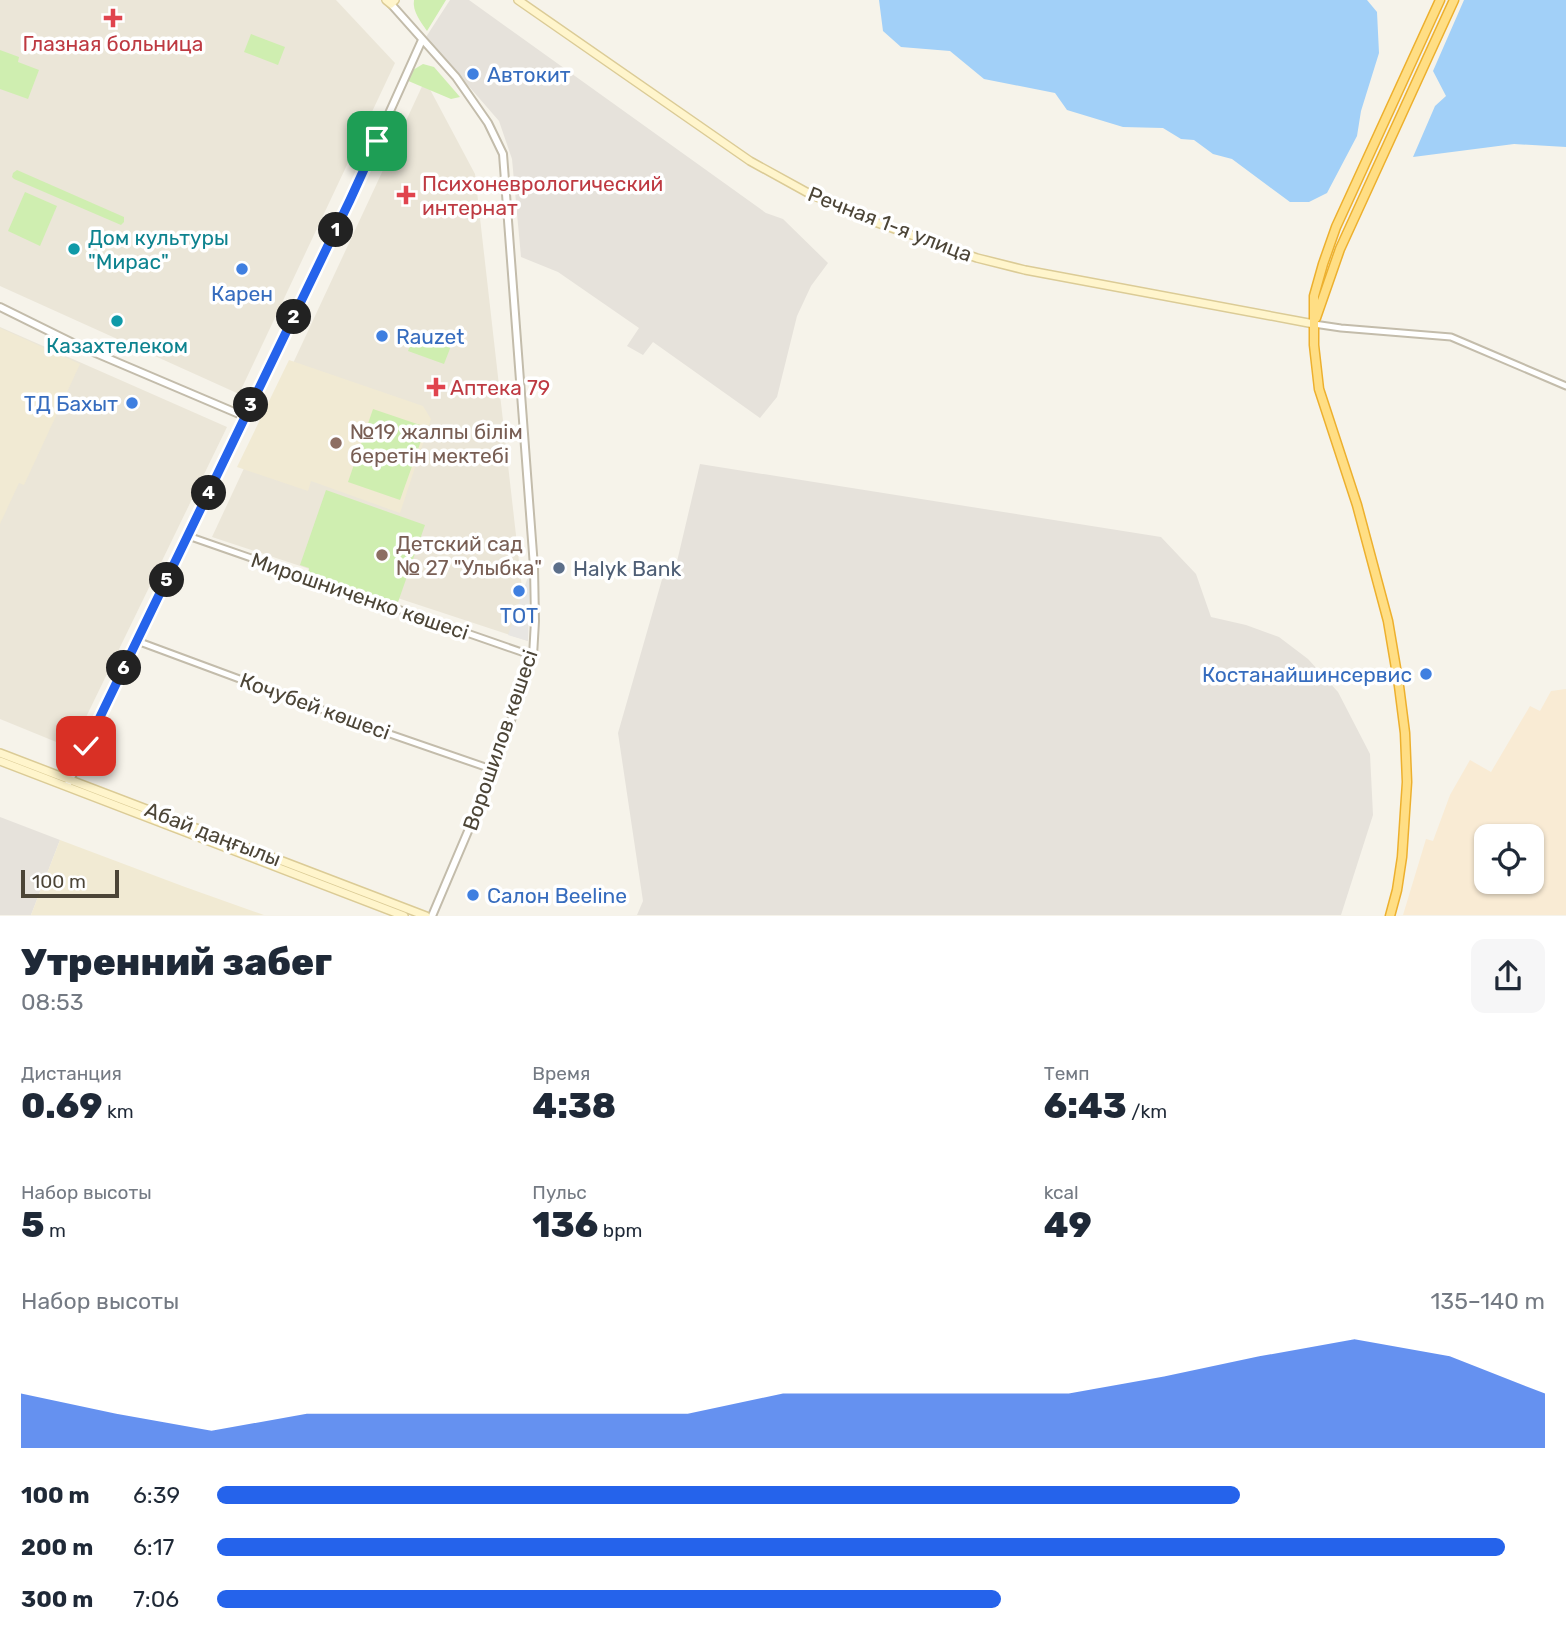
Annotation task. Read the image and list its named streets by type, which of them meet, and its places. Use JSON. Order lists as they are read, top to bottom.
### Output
{
  "streets": {
    "main road": ["Речная 1-я улица", "Абай даңғылы"],
    "street": ["Мирошниченко көшесі", "Кочубей көшесі", "Ворошилов көшесі"]
  },
  "crossings": [
    ["Мирошниченко көшесі", "Ворошилов көшесі"],
    ["Кочубей көшесі", "Ворошилов көшесі"]
  ],
  "places": {
    "health": ["Глазная больница", "Психоневрологический интернат", "Аптека 79"],
    "other": [
      "Автокит",
      "Дом культуры \"Мирас\"",
      "Карен",
      "Казахтелеком",
      "Rauzet",
      "ТД Бахыт",
      "№19 жалпы білім беретін мектебі",
      "Детский сад № 27 \"Улыбка\"",
      "Halyk Bank",
      "ТОТ",
      "Костанайшинсервис",
      "Cалон Beeline"
    ]
  },
  "scale_bar": "100 m",
  "page": {
    "pins": [
      "1",
      "2",
      "3",
      "4",
      "5",
      "6"
    ],
    "scale": "100 m",
    "heading": ["Утренний забег", "08:53"],
    "stats": [
      ["Дистанция", "0.69 km"],
      ["Время", "4:38"],
      ["Темп", "6:43 /km"],
      ["Набор высоты", "5 m"],
      ["Пульс", "136 bpm"],
      ["kcal", "49"]
    ],
    "chart": ["Набор высоты", "135–140 m"],
    "list": [
      {
        "name": "100 m",
        "note": "6:39"
      },
      {
        "name": "200 m",
        "note": "6:17"
      },
      {
        "name": "300 m",
        "note": "7:06"
      }
    ]
  }
}
